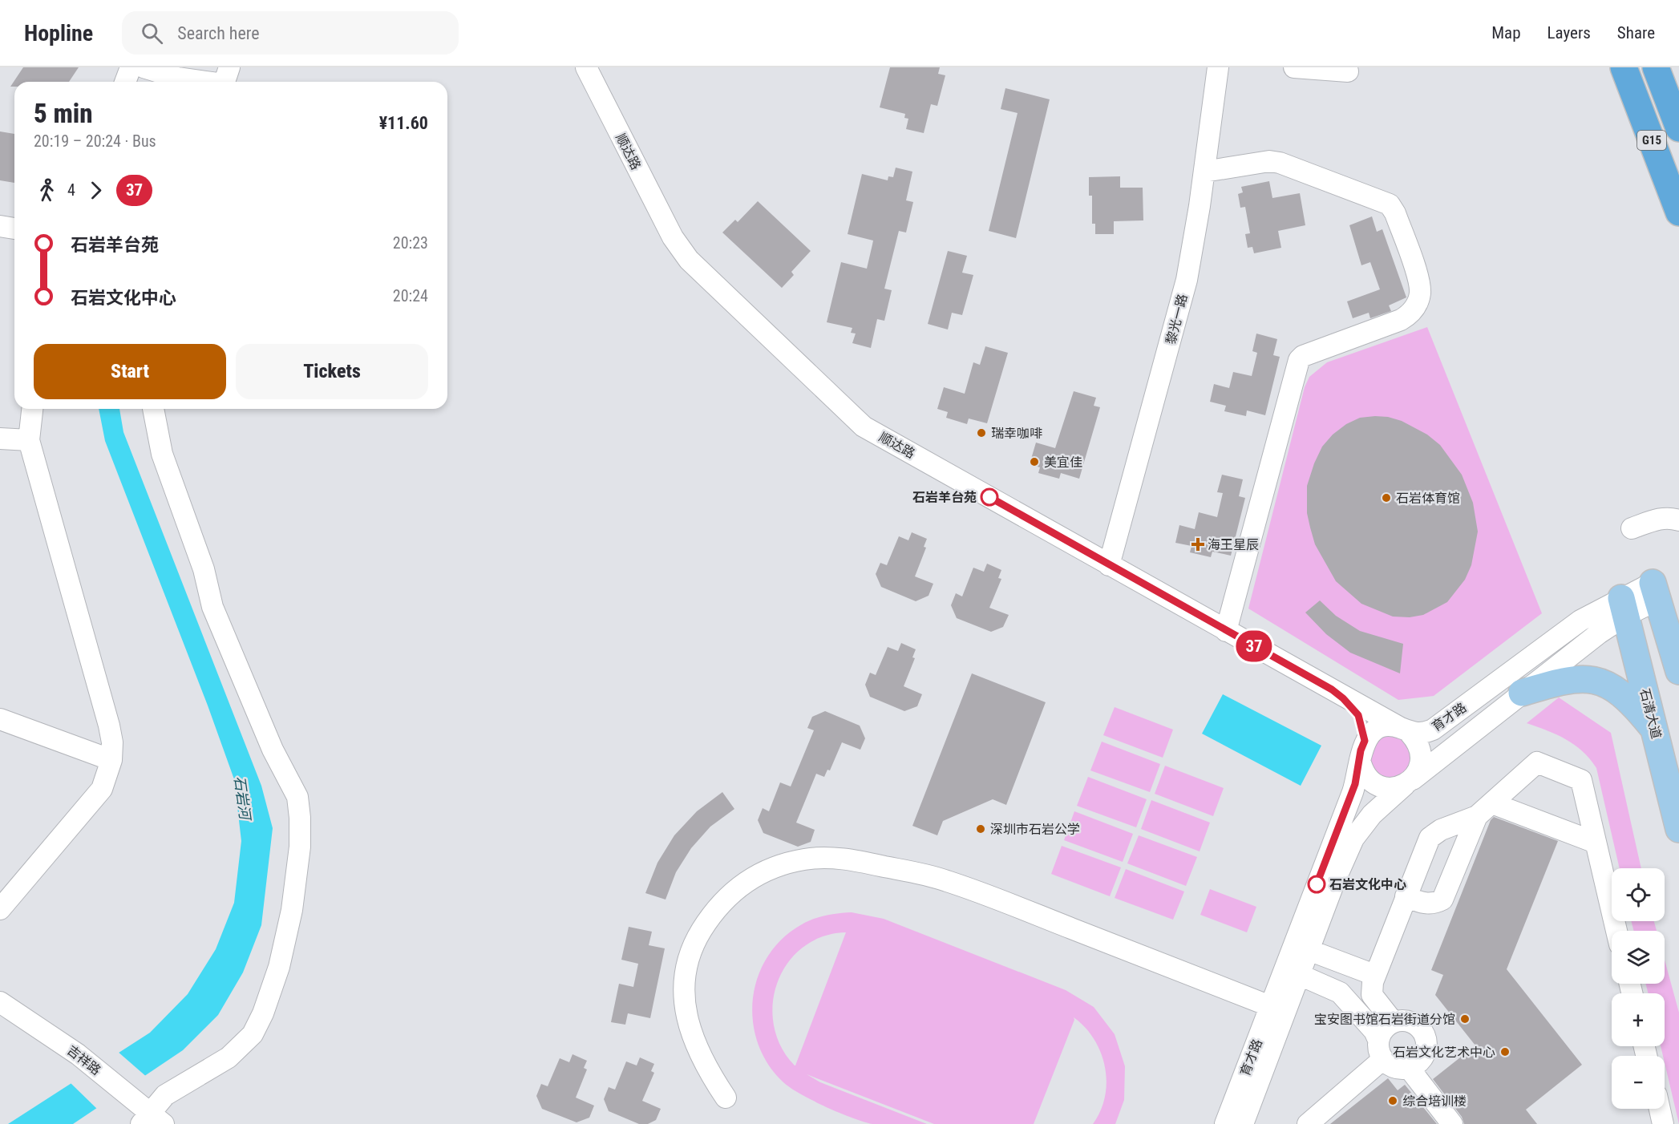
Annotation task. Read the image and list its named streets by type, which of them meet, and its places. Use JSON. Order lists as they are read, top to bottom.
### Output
{
  "streets": {
    "highway": ["G15"],
    "main road": ["石清大道"],
    "street": [
      "顺达路",
      "黎光一路",
      "育才路",
      "吉祥路"
    ]
  },
  "crossings": [
    ["顺达路", "黎光一路"],
    ["顺达路", "育才路"],
    ["石清大道", "育才路"]
  ],
  "water": ["石岩河"],
  "places": {
    "other": [
      "瑞幸咖啡",
      "美宜佳",
      "石岩羊台苑",
      "石岩体育馆",
      "深圳市石岩公学",
      "石岩文化中心",
      "宝安图书馆石岩街道分馆",
      "石岩文化艺术中心",
      "综合培训楼"
    ],
    "health": ["海王星辰"]
  },
  "lines": ["bus line 37"],
  "page": {
    "header": "Hopline",
    "search": "Search here",
    "nav": ["Map", "Layers", "Share"],
    "on_map": "37",
    "heading": ["5 min", "20:19 – 20:24 · Bus", "¥11.60"],
    "legs": ["4", "37"],
    "list": [
      {
        "name": "石岩羊台苑",
        "value": "20:23"
      },
      {
        "name": "石岩文化中心",
        "value": "20:24"
      }
    ],
    "buttons": ["Start", "Tickets"],
    "map_buttons": ["+", "−"]
  }
}
